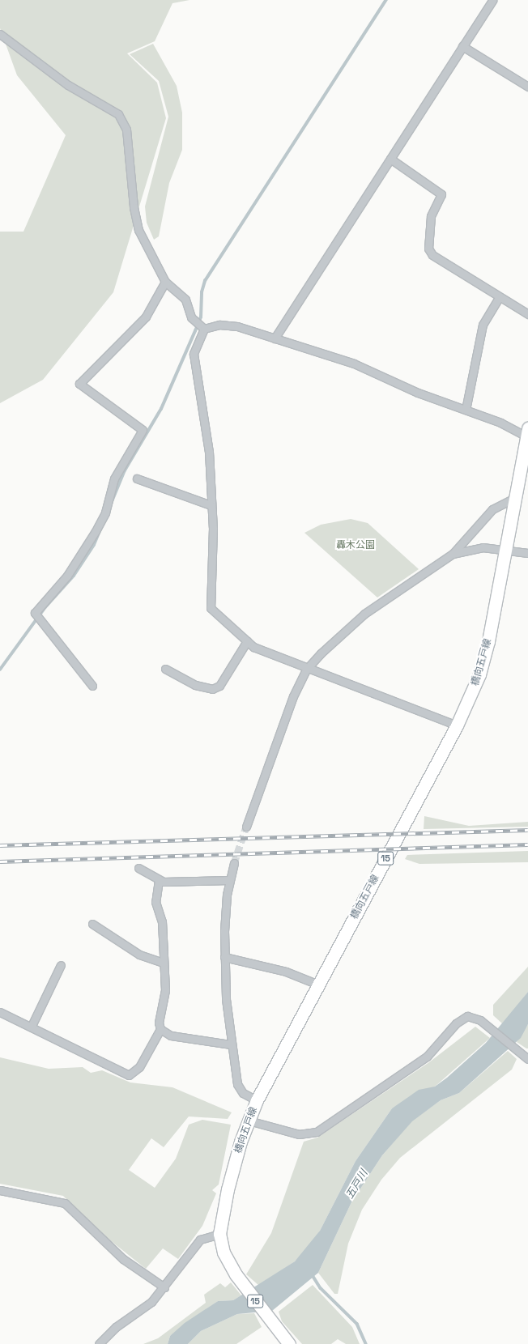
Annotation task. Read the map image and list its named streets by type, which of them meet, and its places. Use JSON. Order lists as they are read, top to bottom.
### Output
{
  "streets": {
    "main road": ["橋向五戸線", "15"]
  },
  "water": ["五戸川"],
  "parks": ["轟木公園"]
}
